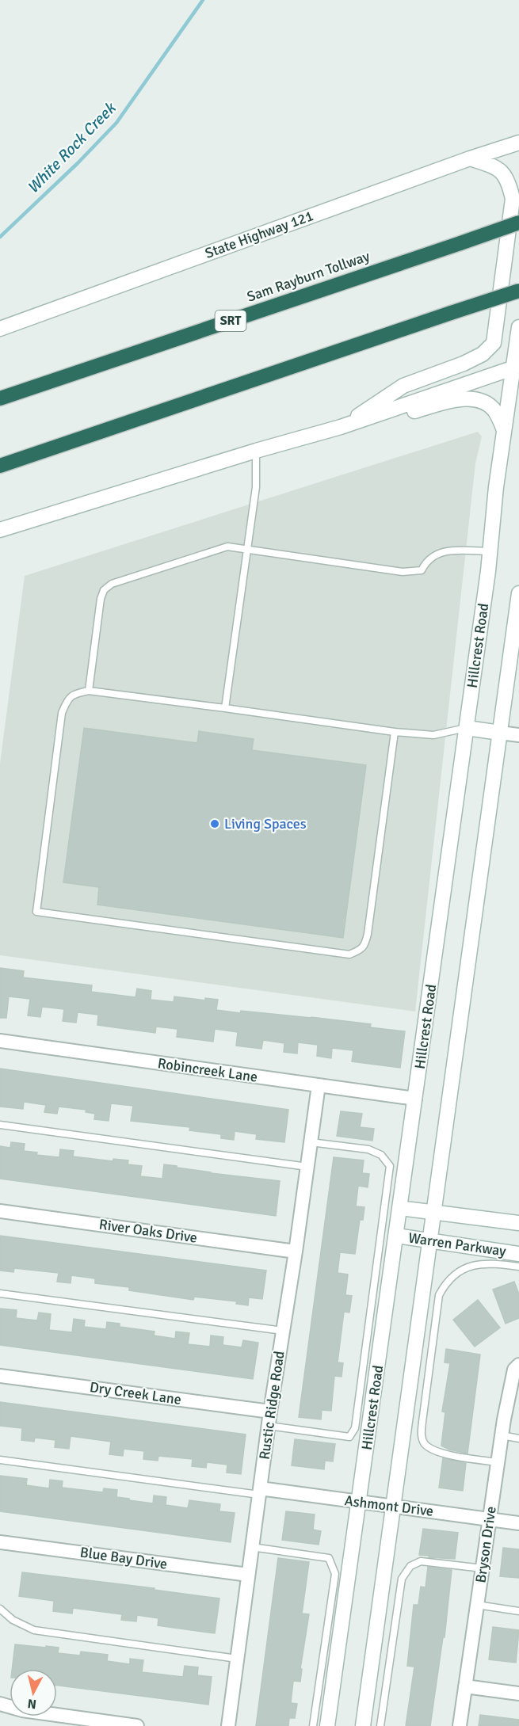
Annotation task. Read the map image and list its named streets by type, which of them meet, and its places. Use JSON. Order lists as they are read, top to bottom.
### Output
{
  "streets": {
    "highway": ["Sam Rayburn Tollway", "SRT"],
    "main road": ["State Highway 121", "Hillcrest Road", "Warren Parkway"],
    "street": [
      "Robincreek Lane",
      "River Oaks Drive",
      "Dry Creek Lane",
      "Rustic Ridge Road",
      "Ashmont Drive",
      "Bryson Drive",
      "Blue Bay Drive"
    ]
  },
  "crossings": [
    ["Hillcrest Road", "Robincreek Lane"],
    ["Hillcrest Road", "Warren Parkway"],
    ["Hillcrest Road", "Ashmont Drive"],
    ["Robincreek Lane", "Rustic Ridge Road"],
    ["River Oaks Drive", "Rustic Ridge Road"],
    ["Dry Creek Lane", "Rustic Ridge Road"],
    ["Rustic Ridge Road", "Ashmont Drive"],
    ["Rustic Ridge Road", "Blue Bay Drive"],
    ["Ashmont Drive", "Bryson Drive"]
  ],
  "water": ["White Rock Creek"],
  "places": ["Living Spaces"],
  "north": "bottom"
}
